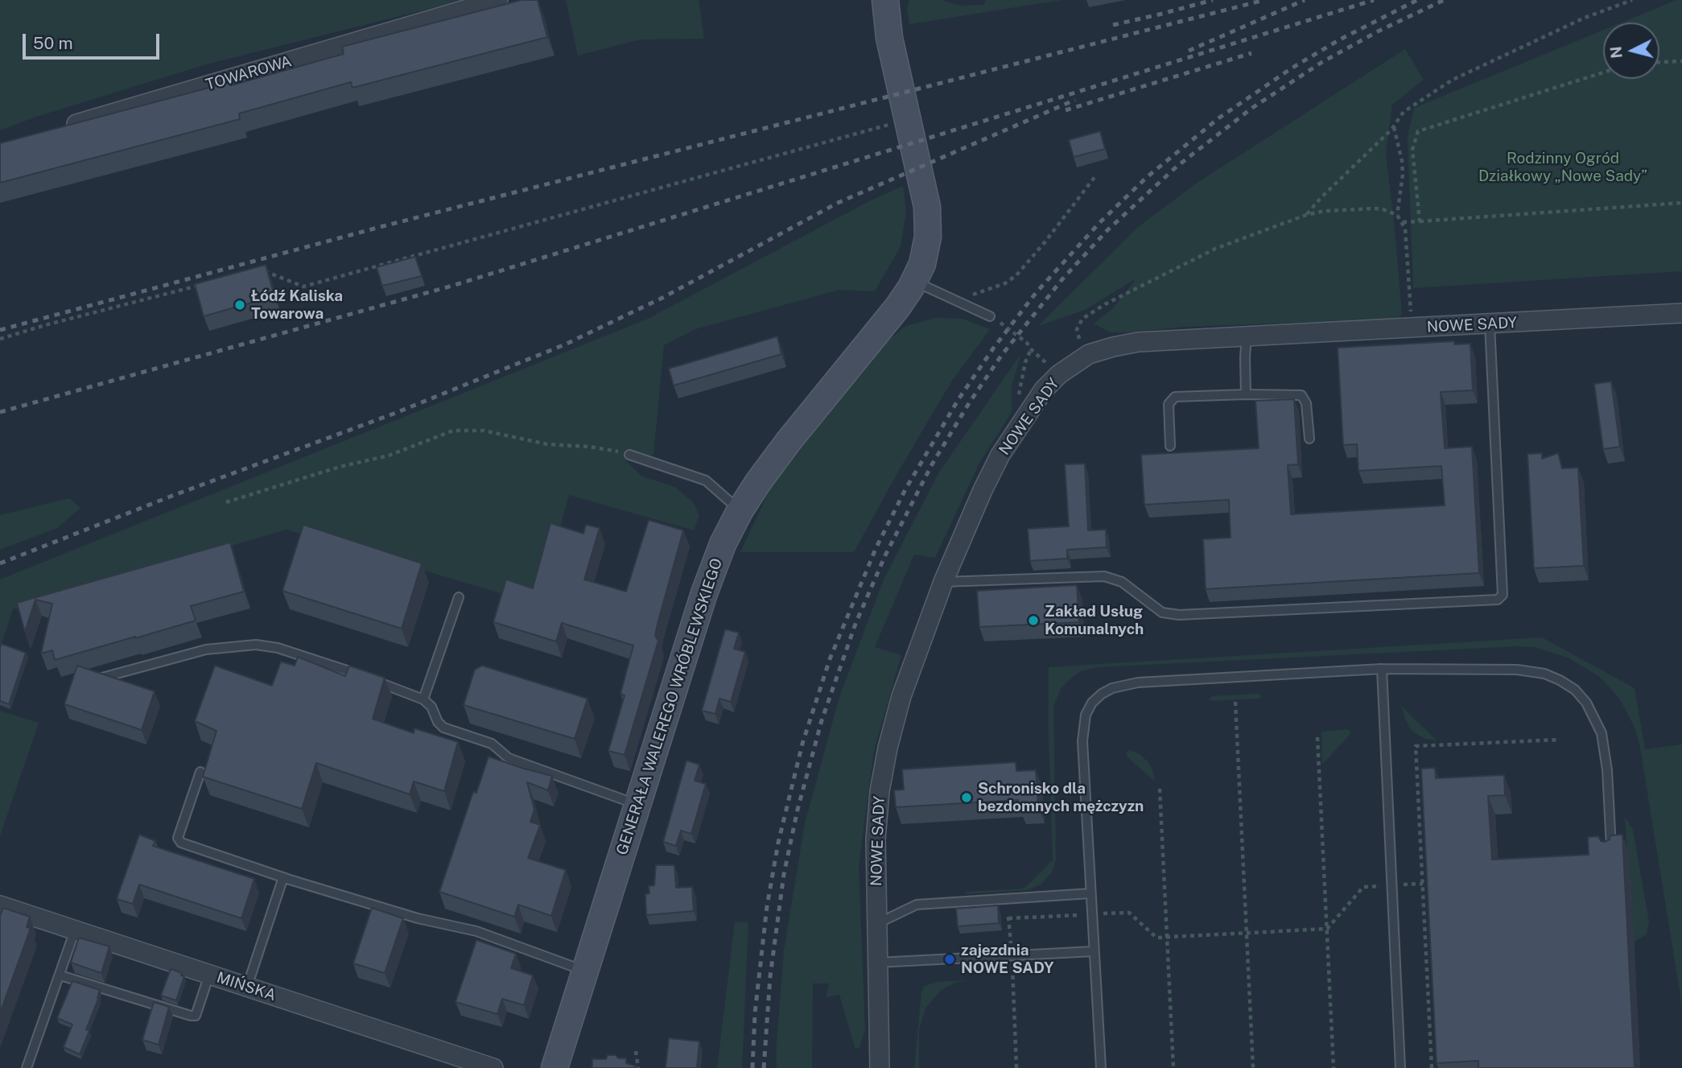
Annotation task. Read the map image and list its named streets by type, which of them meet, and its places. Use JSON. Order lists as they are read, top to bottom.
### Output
{
  "streets": {
    "street": [
      "TOWAROWA",
      "NOWE SADY",
      "GENERAŁA WALEREGO WRÓBLEWSKIEGO",
      "MIŃSKA"
    ]
  },
  "parks": ["Rodzinny Ogród Działkowy „Nowe Sady”"],
  "places": [
    "Łódź Kaliska Towarowa",
    "Zakład Usług Komunalnych",
    "Schronisko dla bezdomnych mężczyzn",
    "zajezdnia NOWE SADY"
  ],
  "scale_bar": "50 m",
  "north": "left"
}
